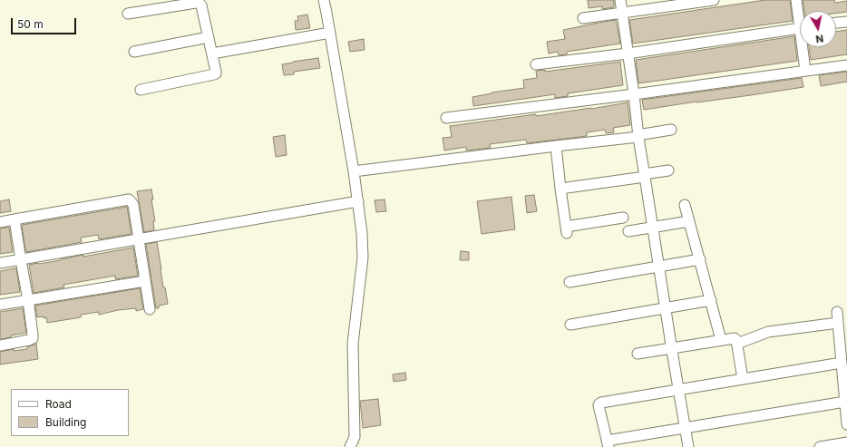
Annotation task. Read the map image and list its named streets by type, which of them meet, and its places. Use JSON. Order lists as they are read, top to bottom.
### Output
{
  "legend": ["Road", "Building"],
  "scale_bar": "50 m",
  "north": "bottom"
}
